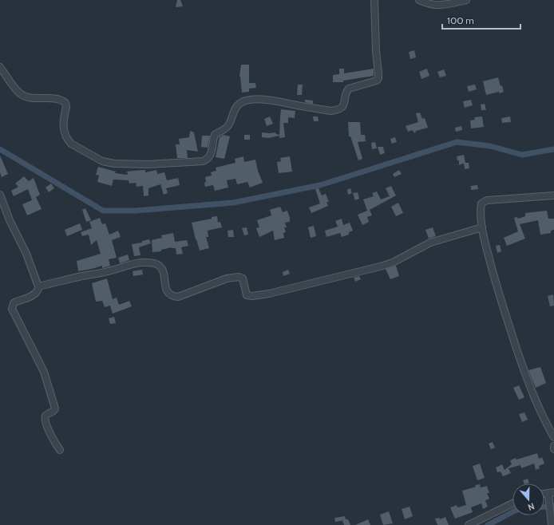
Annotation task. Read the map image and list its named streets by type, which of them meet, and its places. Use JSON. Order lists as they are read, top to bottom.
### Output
{
  "scale_bar": "100 m",
  "north": "bottom"
}
